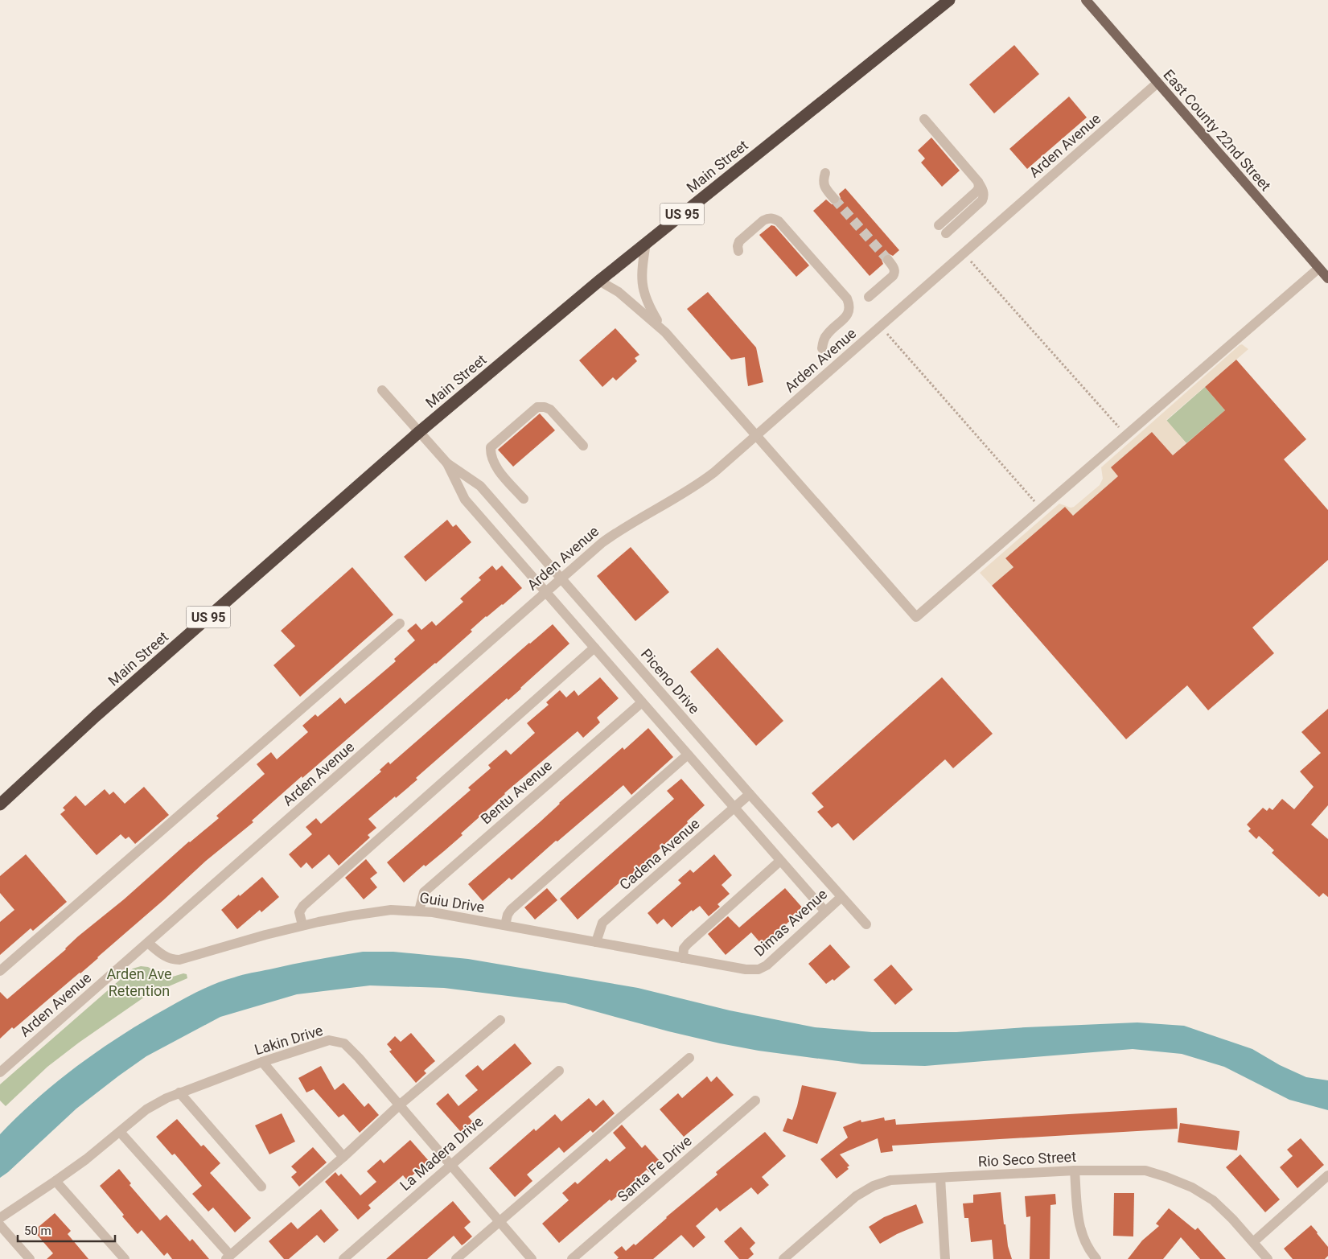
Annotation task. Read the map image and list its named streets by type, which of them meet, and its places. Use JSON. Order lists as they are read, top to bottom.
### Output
{
  "streets": {
    "highway": ["Main Street", "US 95"],
    "main road": ["East County 22nd Street"],
    "street": [
      "Arden Avenue",
      "Piceno Drive",
      "Bentu Avenue",
      "Cadena Avenue",
      "Guiu Drive",
      "Dimas Avenue",
      "Lakin Drive",
      "La Madera Drive",
      "Rio Seco Street",
      "Santa Fe Drive"
    ]
  },
  "crossings": [
    ["East County 22nd Street", "Arden Avenue"],
    ["Arden Avenue", "Piceno Drive"],
    ["Arden Avenue", "Guiu Drive"],
    ["Main Street", "Piceno Drive"],
    ["Piceno Drive", "Bentu Avenue"],
    ["Piceno Drive", "Cadena Avenue"],
    ["Piceno Drive", "Dimas Avenue"],
    ["Bentu Avenue", "Guiu Drive"],
    ["Cadena Avenue", "Guiu Drive"],
    ["Guiu Drive", "Dimas Avenue"],
    ["Lakin Drive", "La Madera Drive"]
  ],
  "parks": ["Arden Ave Retention"],
  "scale_bar": "50 m"
}
